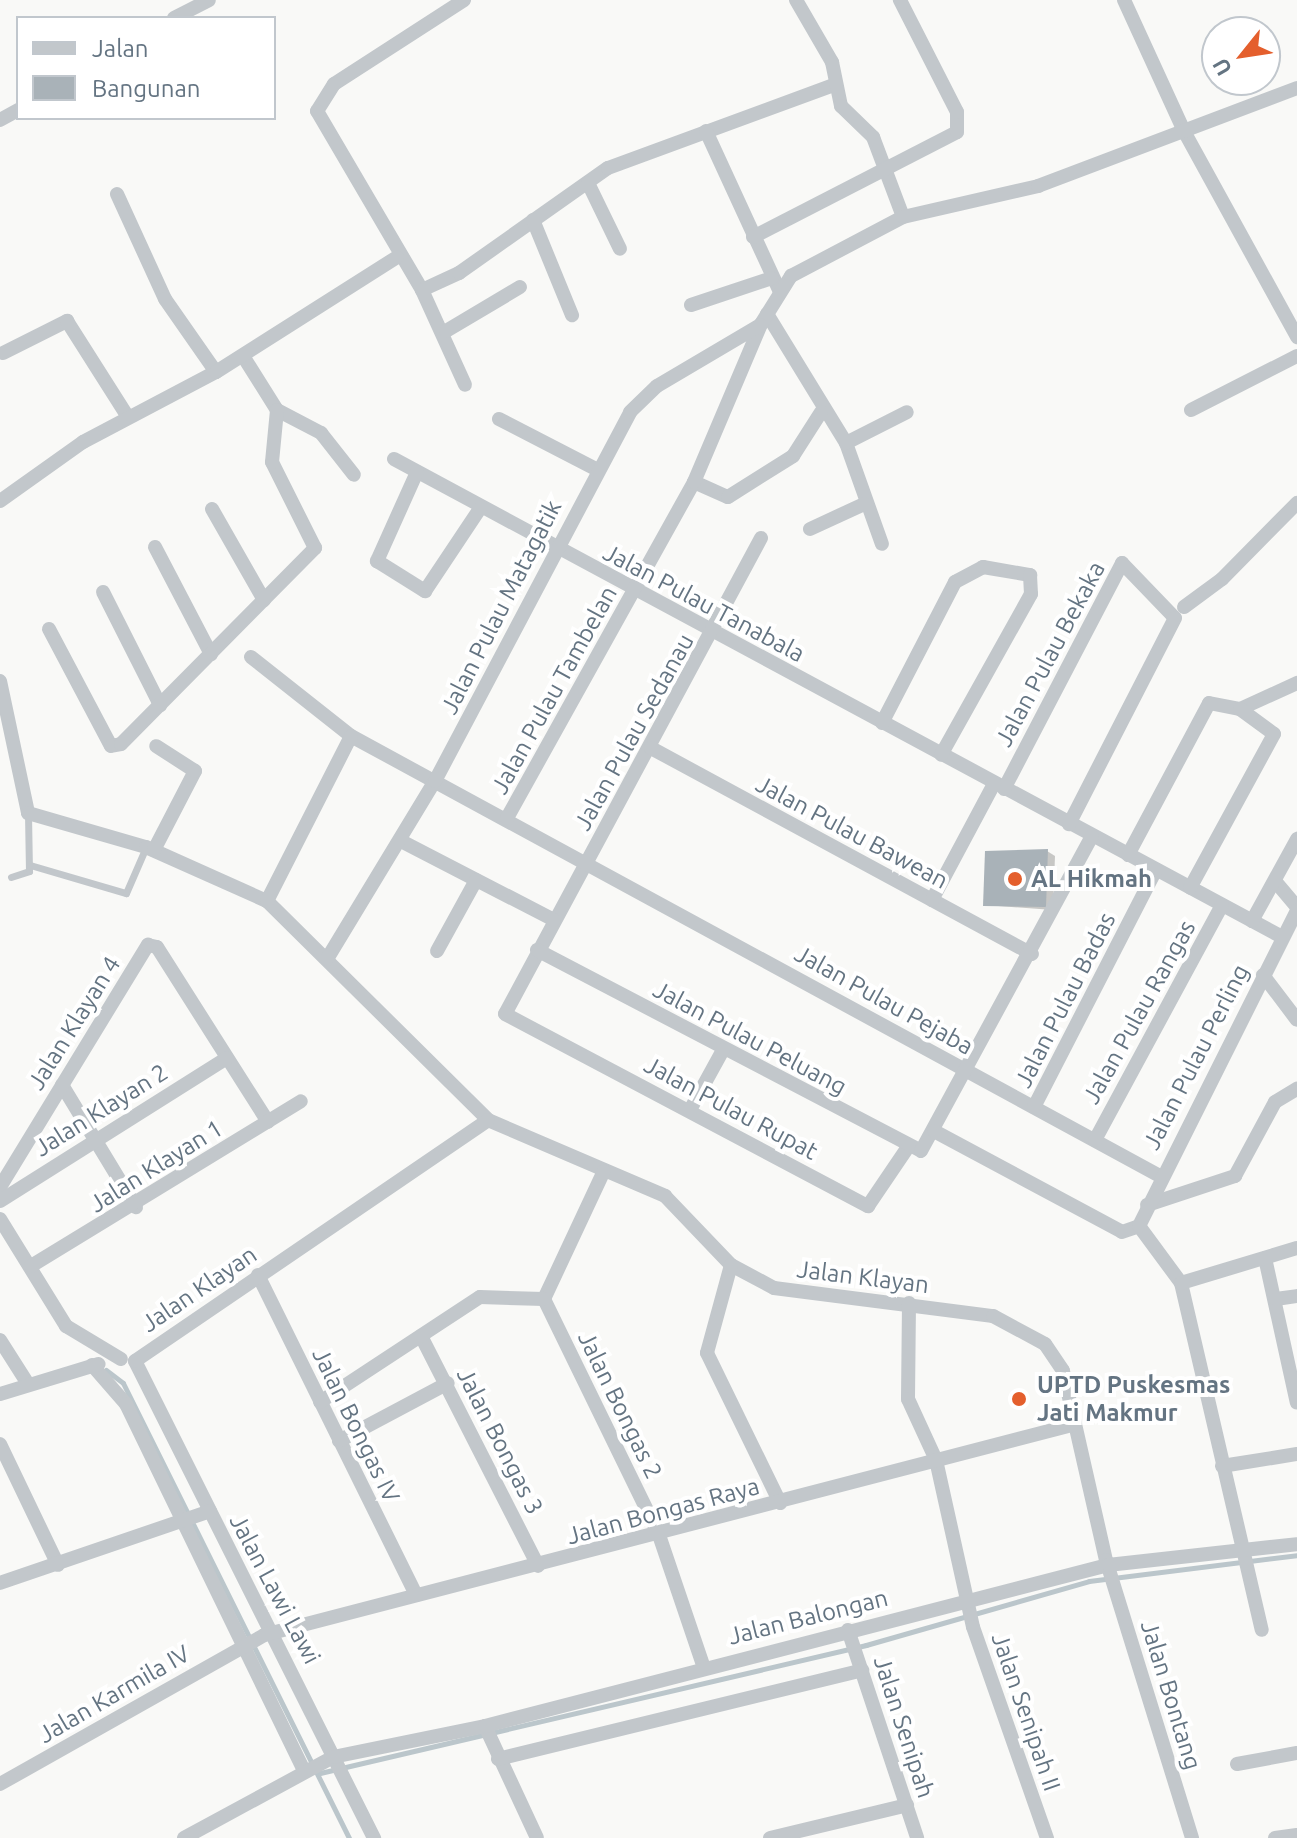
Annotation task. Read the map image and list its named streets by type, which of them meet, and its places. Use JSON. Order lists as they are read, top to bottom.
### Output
{
  "streets": {
    "street": [
      "Jalan Pulau Tanabala",
      "Jalan Pulau Matagatik",
      "Jalan Pulau Bekaka",
      "Jalan Pulau Tambelan",
      "Jalan Pulau Sedanau",
      "Jalan Pulau Bawean",
      "Jalan Pulau Pejaba",
      "Jalan Pulau Badas",
      "Jalan Pulau Rangas",
      "Jalan Klayan 4",
      "Jalan Pulau Peluang",
      "Jalan Pulau Perling",
      "Jalan Pulau Rupat",
      "Jalan Klayan 2",
      "Jalan Klayan 1",
      "Jalan Klayan",
      "Jalan Bongas 2",
      "Jalan Bongas IV",
      "Jalan Bongas 3",
      "Jalan Bongas Raya",
      "Jalan Lawi Lawi",
      "Jalan Balongan",
      "Jalan Karmila IV",
      "Jalan Bontang",
      "Jalan Senipah II",
      "Jalan Senipah"
    ]
  },
  "crossings": [
    ["Jalan Pulau Tanabala", "Jalan Pulau Matagatik"],
    ["Jalan Pulau Tanabala", "Jalan Pulau Bekaka"],
    ["Jalan Pulau Tanabala", "Jalan Pulau Tambelan"],
    ["Jalan Pulau Tanabala", "Jalan Pulau Sedanau"],
    ["Jalan Pulau Tanabala", "Jalan Pulau Badas"],
    ["Jalan Pulau Tanabala", "Jalan Pulau Rangas"],
    ["Jalan Pulau Tanabala", "Jalan Pulau Perling"],
    ["Jalan Pulau Matagatik", "Jalan Pulau Tambelan"],
    ["Jalan Pulau Matagatik", "Jalan Pulau Pejaba"],
    ["Jalan Pulau Matagatik", "Jalan Klayan"],
    ["Jalan Pulau Tambelan", "Jalan Pulau Pejaba"],
    ["Jalan Pulau Sedanau", "Jalan Pulau Bawean"],
    ["Jalan Pulau Sedanau", "Jalan Pulau Pejaba"],
    ["Jalan Pulau Sedanau", "Jalan Pulau Peluang"],
    ["Jalan Pulau Sedanau", "Jalan Pulau Rupat"],
    ["Jalan Pulau Pejaba", "Jalan Pulau Badas"],
    ["Jalan Pulau Pejaba", "Jalan Pulau Rangas"],
    ["Jalan Pulau Pejaba", "Jalan Pulau Perling"],
    ["Jalan Klayan 4", "Jalan Klayan 2"],
    ["Jalan Klayan 4", "Jalan Klayan 1"],
    ["Jalan Pulau Peluang", "Jalan Pulau Rupat"],
    ["Jalan Klayan", "Jalan Bongas IV"],
    ["Jalan Klayan", "Jalan Bongas Raya"],
    ["Jalan Klayan", "Jalan Lawi Lawi"],
    ["Jalan Klayan", "Jalan Balongan"],
    ["Jalan Klayan", "Jalan Bontang"],
    ["Jalan Klayan", "Jalan Senipah II"],
    ["Jalan Bongas 2", "Jalan Bongas Raya"],
    ["Jalan Bongas 2", "Jalan Balongan"],
    ["Jalan Bongas IV", "Jalan Bongas Raya"],
    ["Jalan Bongas 3", "Jalan Bongas Raya"],
    ["Jalan Bongas Raya", "Jalan Lawi Lawi"],
    ["Jalan Bongas Raya", "Jalan Karmila IV"],
    ["Jalan Bongas Raya", "Jalan Senipah II"],
    ["Jalan Lawi Lawi", "Jalan Balongan"],
    ["Jalan Lawi Lawi", "Jalan Karmila IV"],
    ["Jalan Balongan", "Jalan Bontang"],
    ["Jalan Balongan", "Jalan Senipah II"],
    ["Jalan Balongan", "Jalan Senipah"]
  ],
  "places": ["AL Hikmah", "UPTD Puskesmas Jati Makmur"],
  "legend": ["Jalan", "Bangunan"],
  "north": "bottom left"
}
